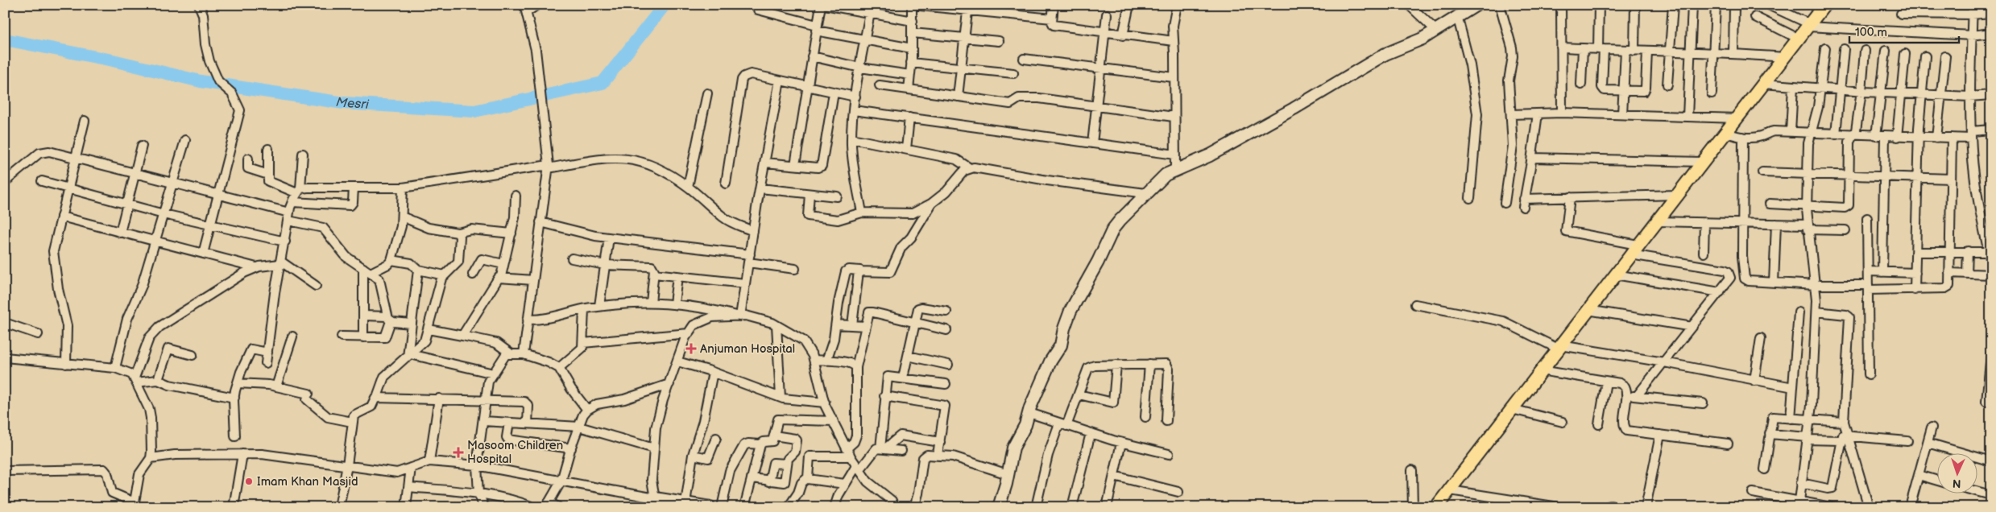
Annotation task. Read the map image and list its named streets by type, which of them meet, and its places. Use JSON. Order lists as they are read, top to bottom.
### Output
{
  "water": ["Mesri"],
  "places": {
    "health": ["Anjuman Hospital", "Masoom Children Hospital"],
    "other": ["Imam Khan Masjid"]
  },
  "scale_bar": "100 m",
  "north": "bottom"
}
